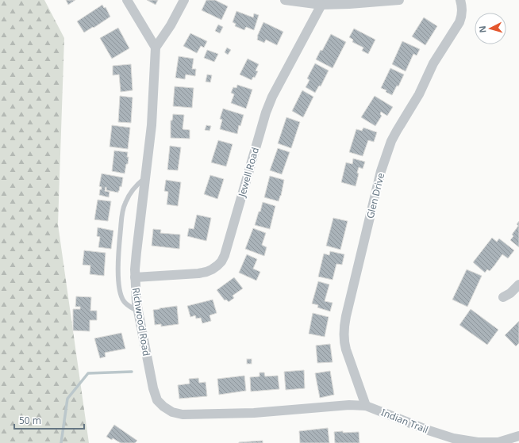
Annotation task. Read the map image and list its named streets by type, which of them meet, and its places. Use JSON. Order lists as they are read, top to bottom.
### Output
{
  "streets": {
    "street": [
      "Jewell Road",
      "Glen Drive",
      "Richwood Road",
      "Indian Trail"
    ]
  },
  "crossings": [
    ["Jewell Road", "Richwood Road"],
    ["Glen Drive", "Richwood Road"],
    ["Glen Drive", "Indian Trail"],
    ["Richwood Road", "Indian Trail"]
  ],
  "scale_bar": "50 m",
  "north": "left"
}
